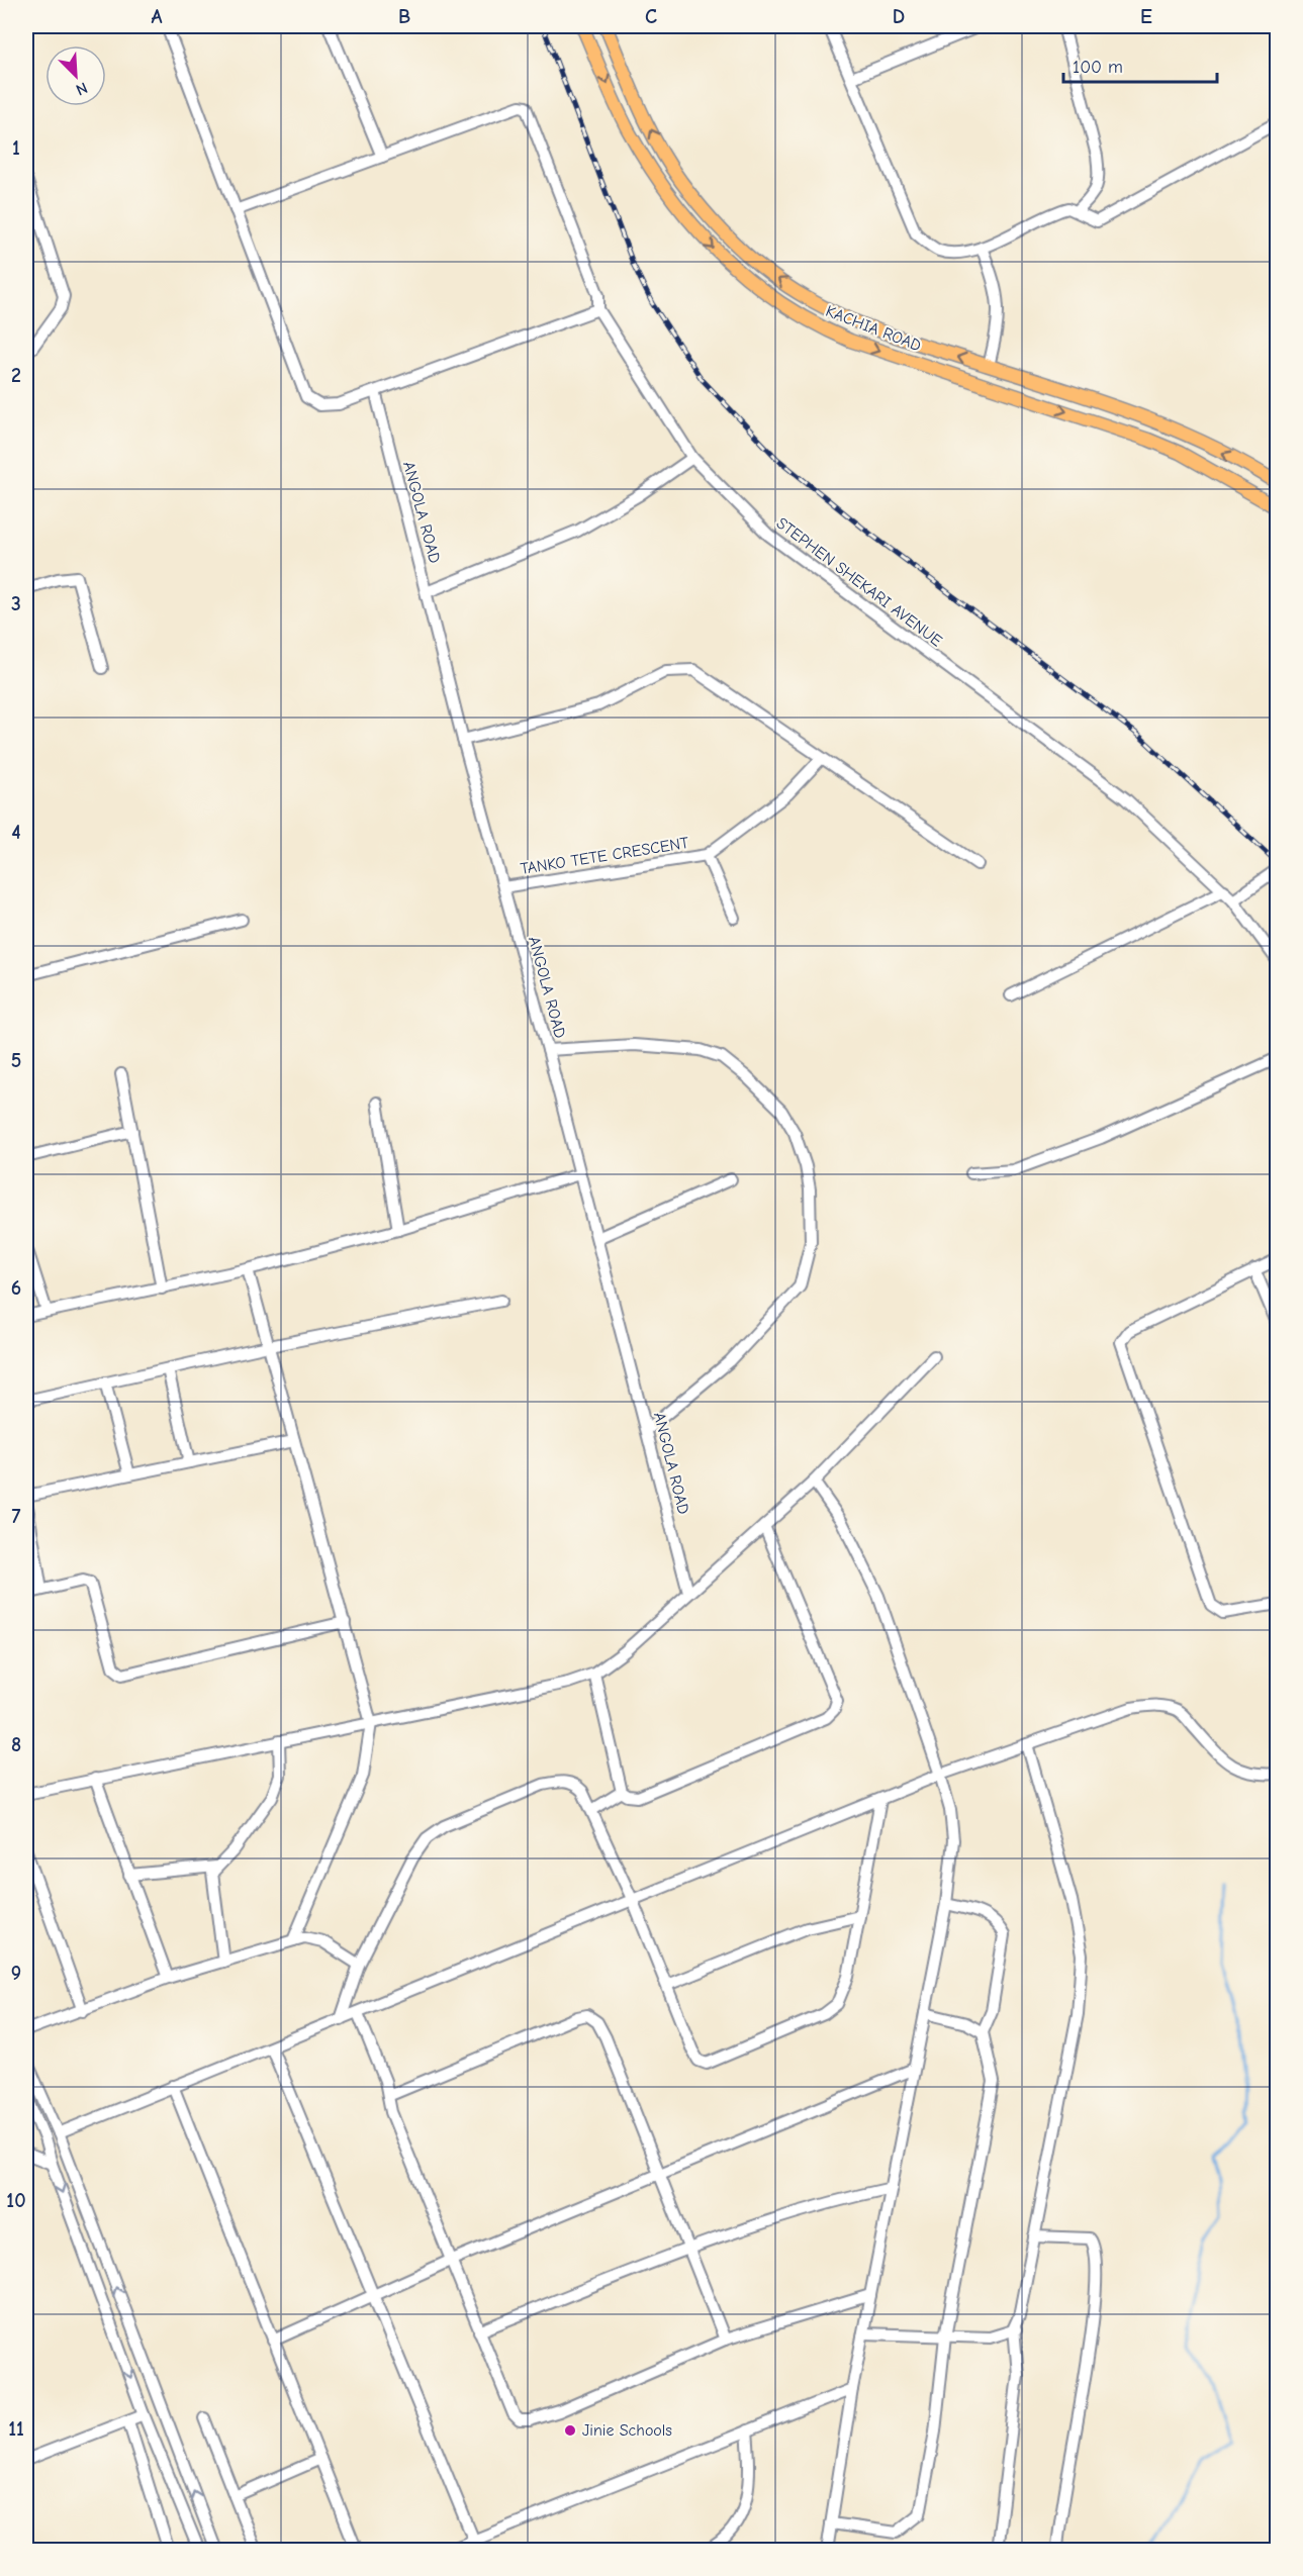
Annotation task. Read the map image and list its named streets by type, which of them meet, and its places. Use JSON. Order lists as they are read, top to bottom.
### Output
{
  "streets": {
    "main road": ["KACHIA ROAD"],
    "street": ["ANGOLA ROAD", "STEPHEN SHEKARI AVENUE", "TANKO TETE CRESCENT"]
  },
  "crossings": [
    ["ANGOLA ROAD", "TANKO TETE CRESCENT"]
  ],
  "places": ["Jinie Schools"],
  "scale_bar": "100 m",
  "north": "bottom right",
  "grid": {
    "columns": [
      "A",
      "B",
      "C",
      "D",
      "E"
    ],
    "rows": [
      "1",
      "2",
      "3",
      "4",
      "5",
      "6",
      "7",
      "8",
      "9",
      "10",
      "11"
    ]
  }
}
